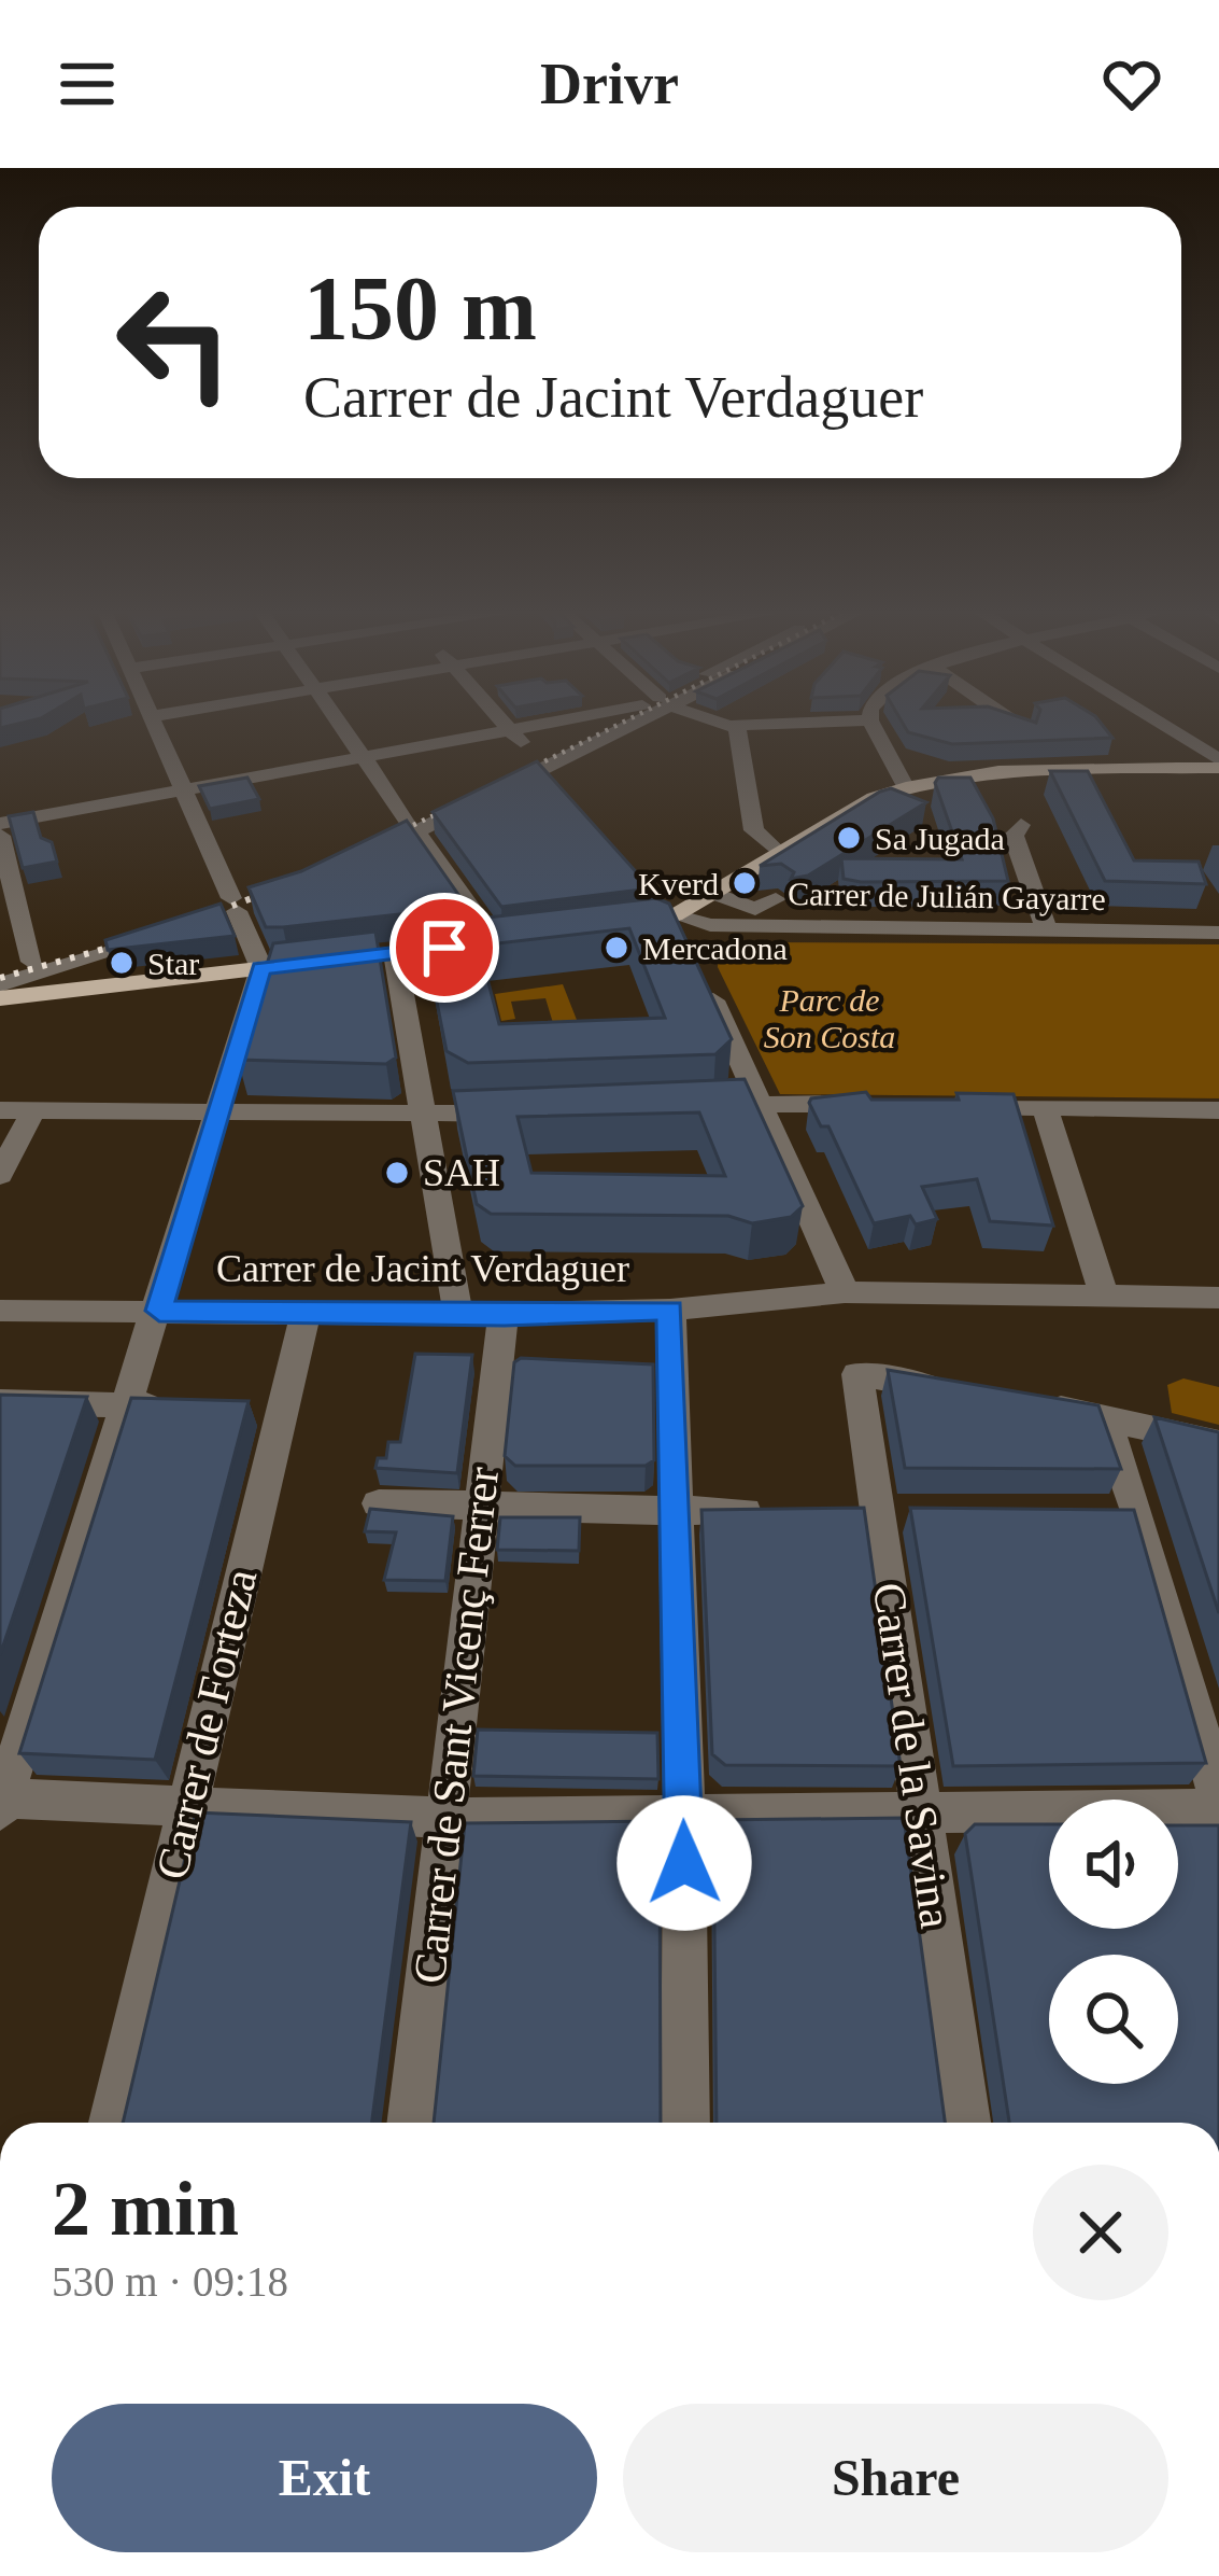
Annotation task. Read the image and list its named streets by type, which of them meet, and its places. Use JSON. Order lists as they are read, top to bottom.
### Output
{
  "streets": {
    "street": [
      "Carrer de Julián Gayarre",
      "Carrer de Jacint Verdaguer",
      "Carrer de Forteza",
      "Carrer de Sant Vicenç Ferrer",
      "Carrer de la Savina"
    ]
  },
  "crossings": [
    ["Carrer de Jacint Verdaguer", "Carrer de Forteza"],
    ["Carrer de Jacint Verdaguer", "Carrer de Sant Vicenç Ferrer"]
  ],
  "parks": ["Parc de Son Costa"],
  "places": [
    "Sa Jugada",
    "Kverd",
    "Mercadona",
    "Star",
    "SAH"
  ],
  "page": {
    "header": "Drivr",
    "turn": ["150 m", "Carrer de Jacint Verdaguer"],
    "heading": ["2 min", "530 m · 09:18"],
    "buttons": ["Exit", "Share"]
  }
}
